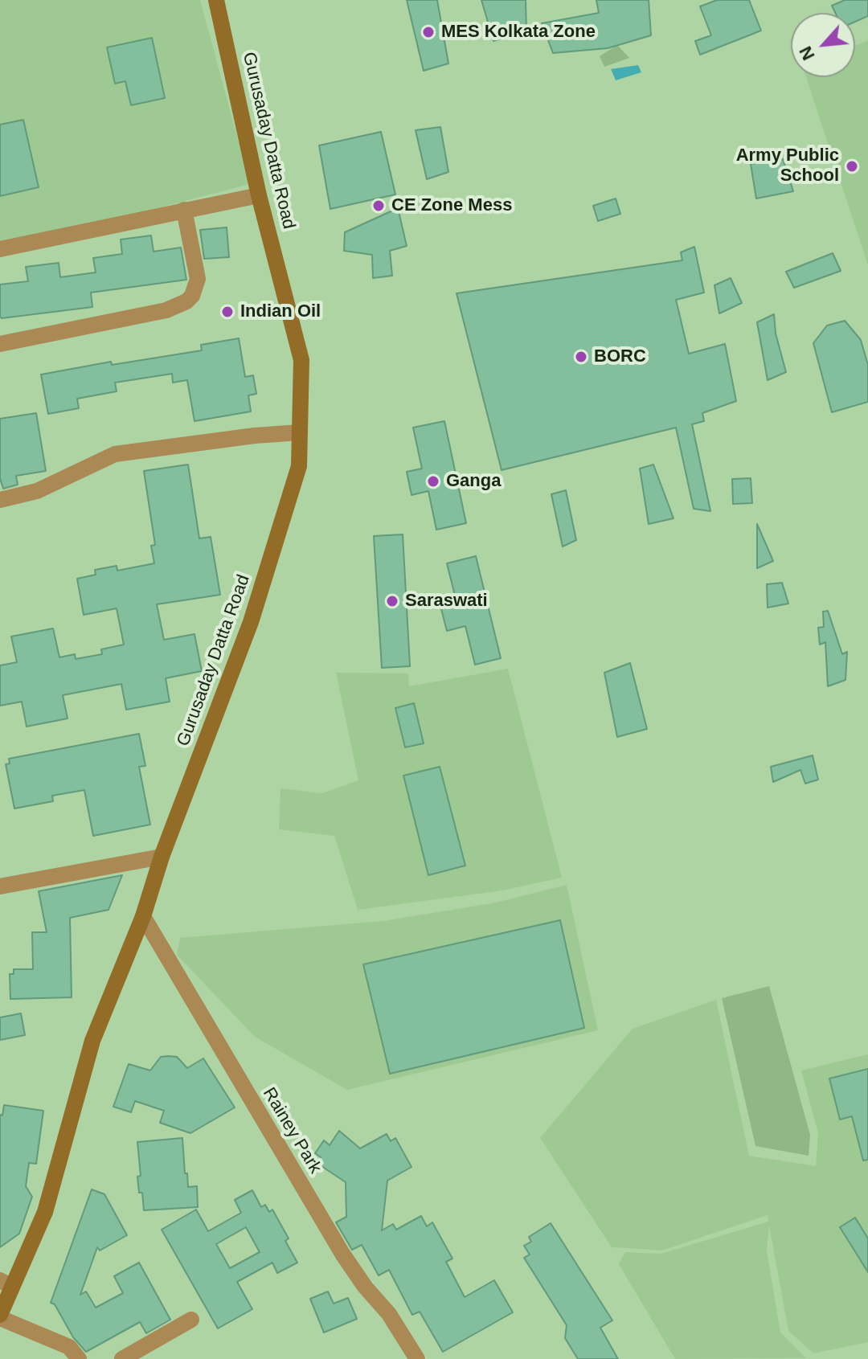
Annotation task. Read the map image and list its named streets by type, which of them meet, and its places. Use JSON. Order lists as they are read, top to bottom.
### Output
{
  "streets": {
    "street": ["Gurusaday Datta Road", "Rainey Park"]
  },
  "crossings": [
    ["Gurusaday Datta Road", "Rainey Park"]
  ],
  "places": [
    "MES Kolkata Zone",
    "Army Public School",
    "CE Zone Mess",
    "Indian Oil",
    "BORC",
    "Ganga",
    "Saraswati"
  ],
  "north": "bottom left"
}
